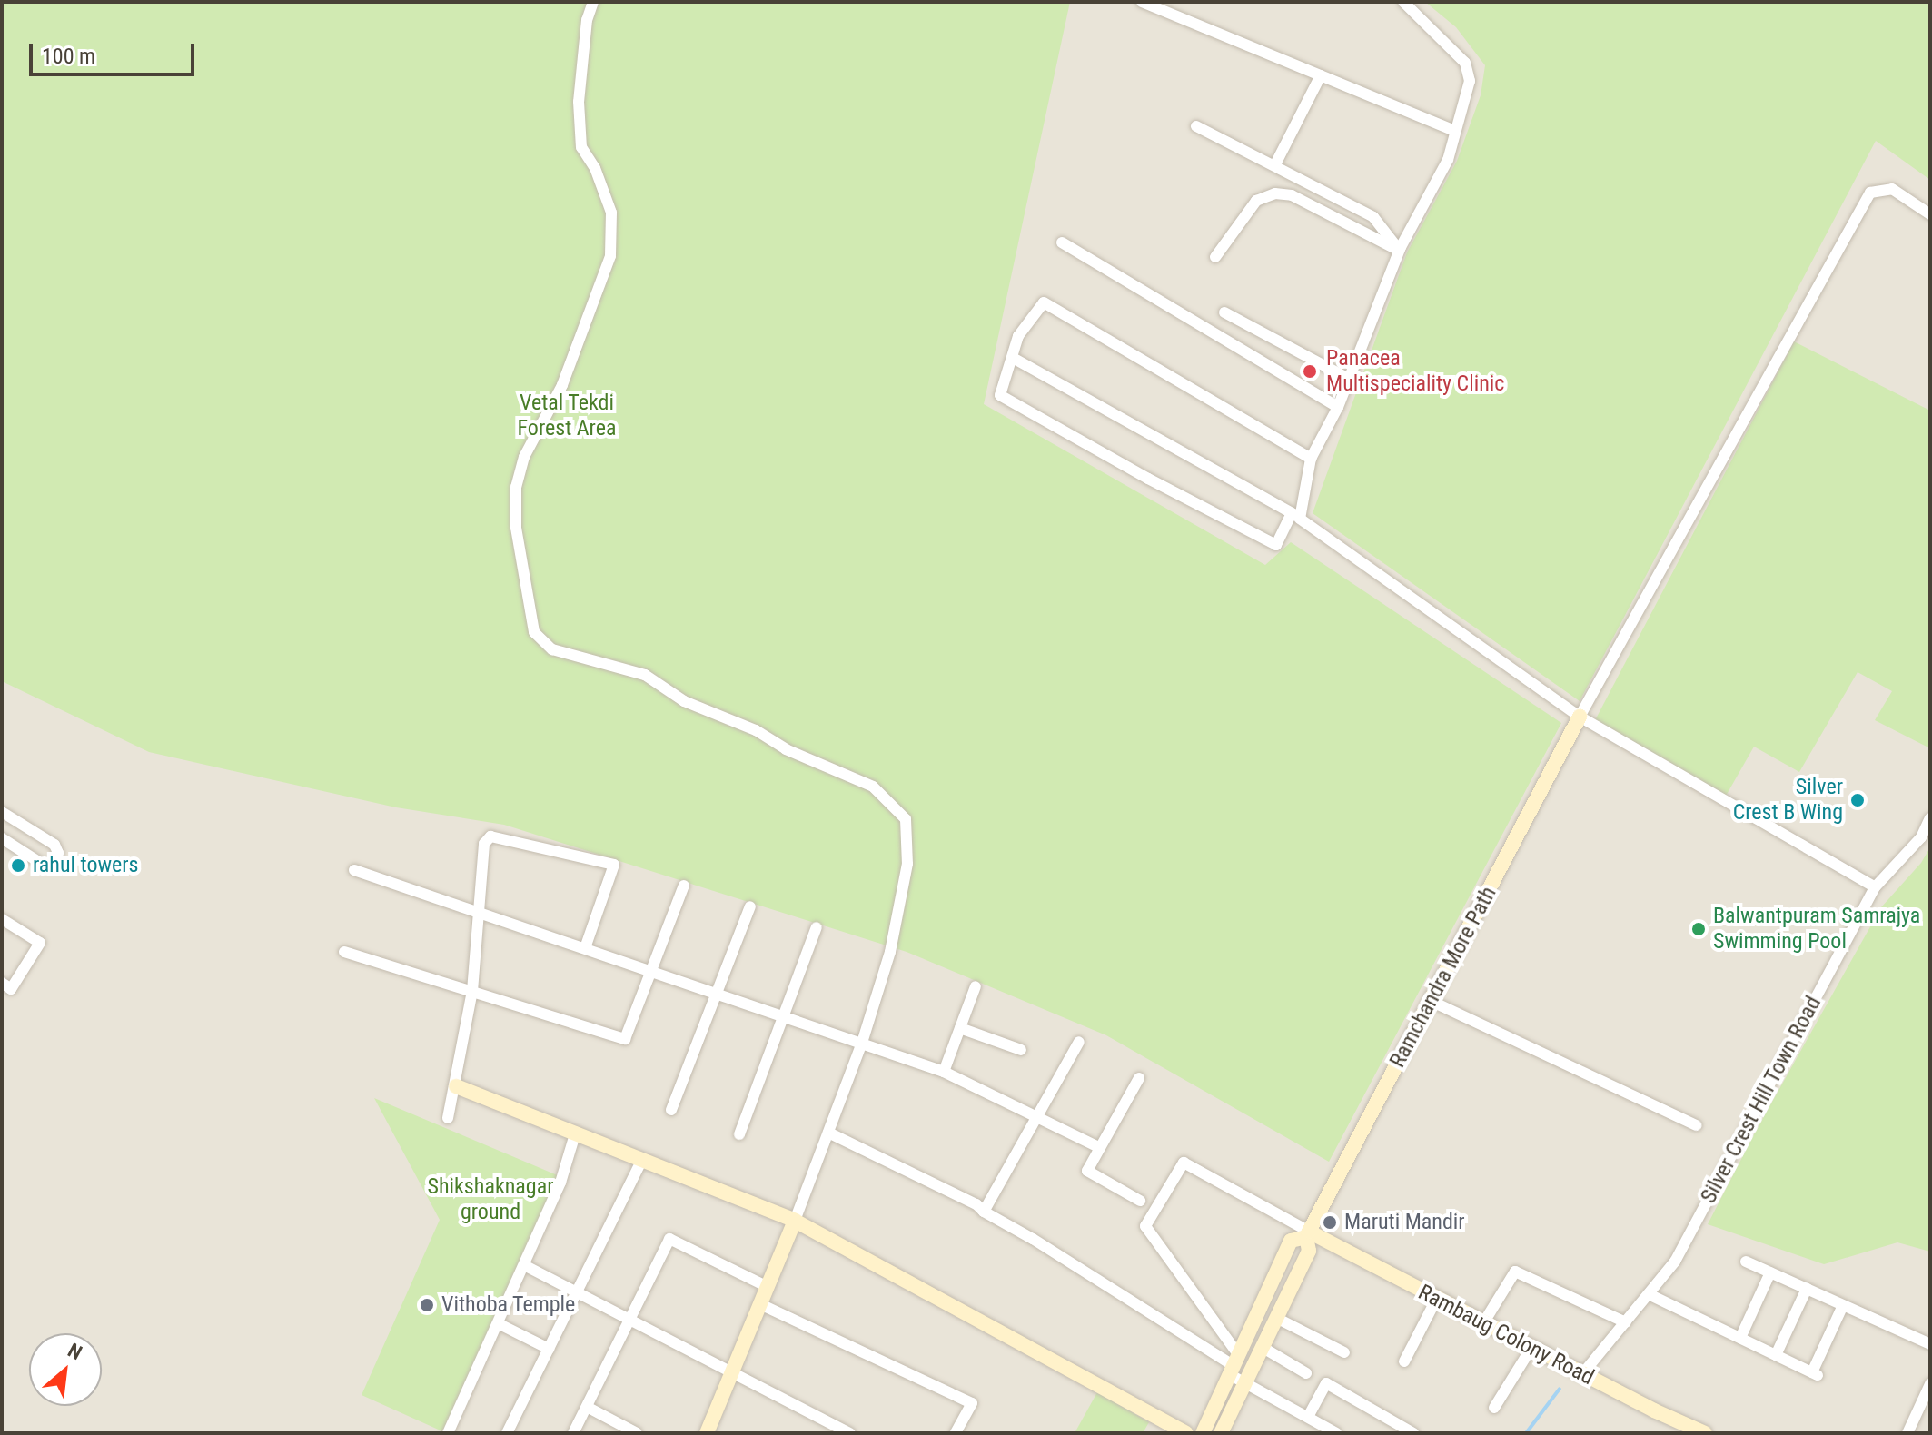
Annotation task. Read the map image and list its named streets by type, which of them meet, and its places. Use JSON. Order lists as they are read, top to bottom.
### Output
{
  "streets": {
    "street": ["Ramchandra More Path", "Silver Crest Hill Town Road", "Rambaug Colony Road"]
  },
  "crossings": [
    ["Ramchandra More Path", "Rambaug Colony Road"],
    ["Silver Crest Hill Town Road", "Rambaug Colony Road"]
  ],
  "parks": ["Vetal Tekdi Forest Area", "Shikshaknagar ground"],
  "places": [
    "Panacea Multispeciality Clinic",
    "Silver Crest B Wing",
    "rahul towers",
    "Balwantpuram Samrajya Swimming Pool",
    "Maruti Mandir",
    "Vithoba Temple"
  ],
  "scale_bar": "100 m",
  "north": "top right"
}
